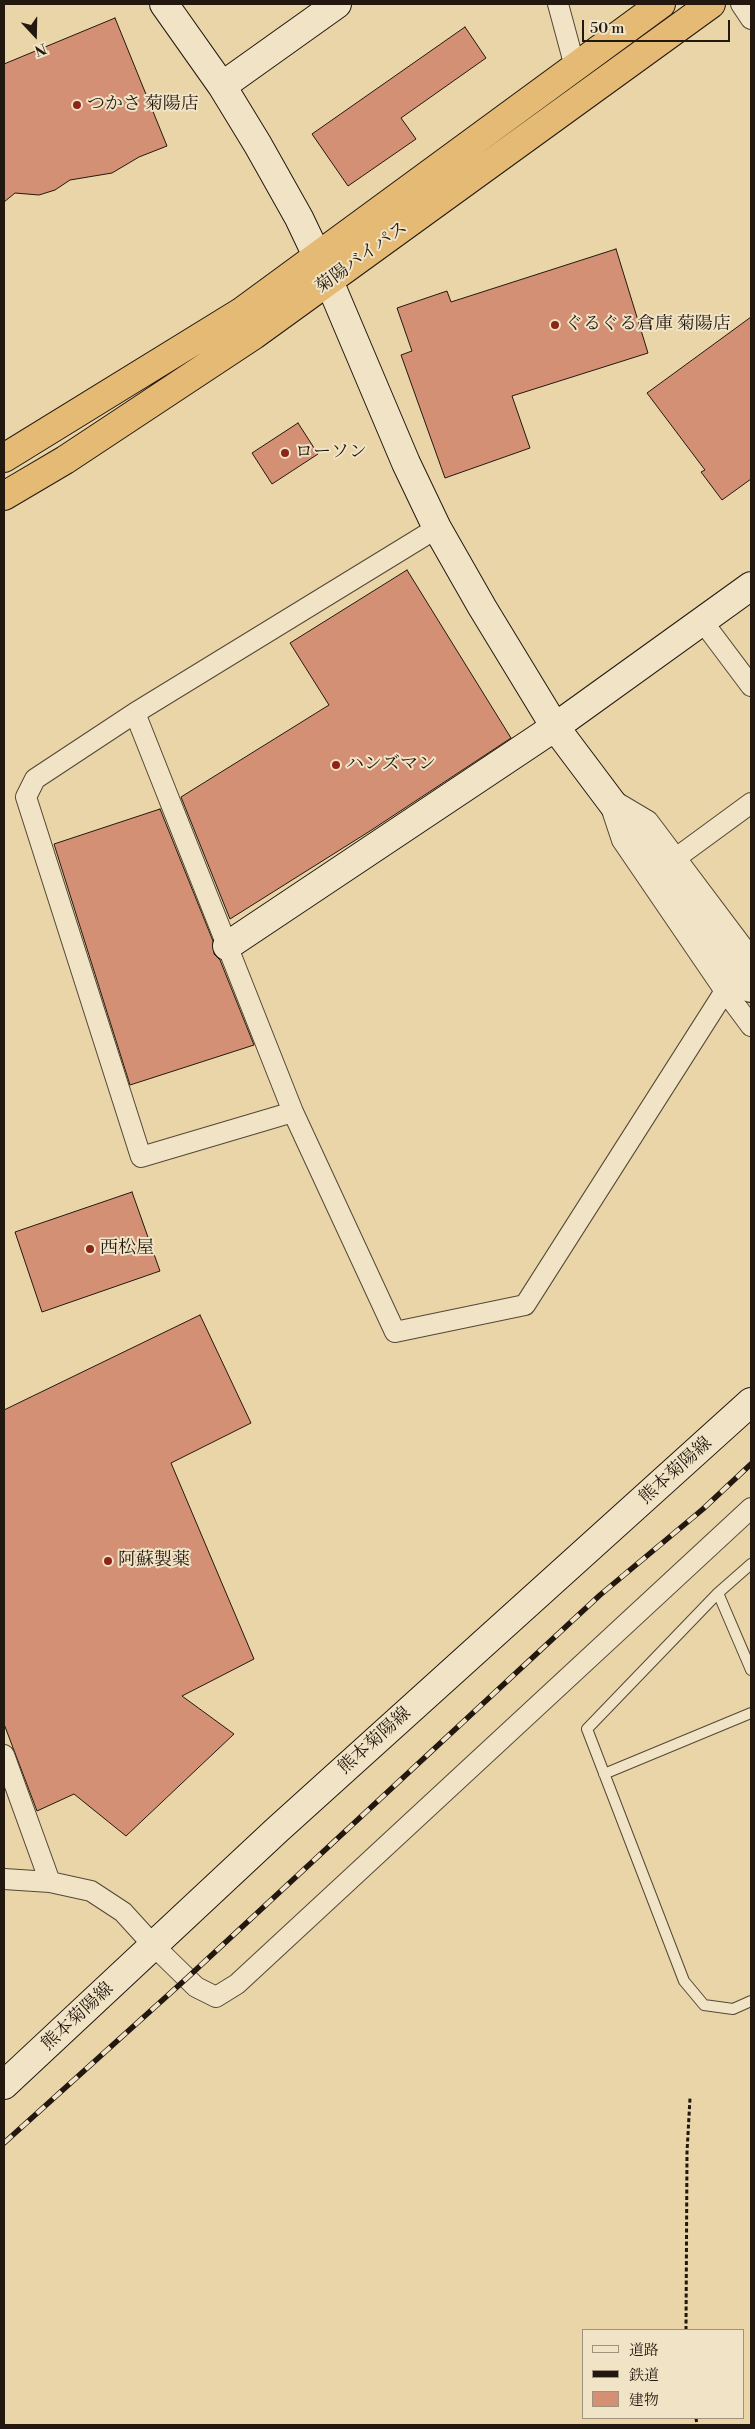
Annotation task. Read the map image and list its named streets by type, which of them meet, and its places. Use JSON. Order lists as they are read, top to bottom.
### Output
{
  "streets": {
    "highway": ["菊陽バイパス"],
    "street": ["熊本菊陽線"]
  },
  "places": [
    "つかさ 菊陽店",
    "ぐるぐる倉庫 菊陽店",
    "ローソン",
    "ハンズマン",
    "西松屋",
    "阿蘇製薬"
  ],
  "legend": ["道路", "鉄道", "建物"],
  "scale_bar": "50 m",
  "north": "bottom"
}
